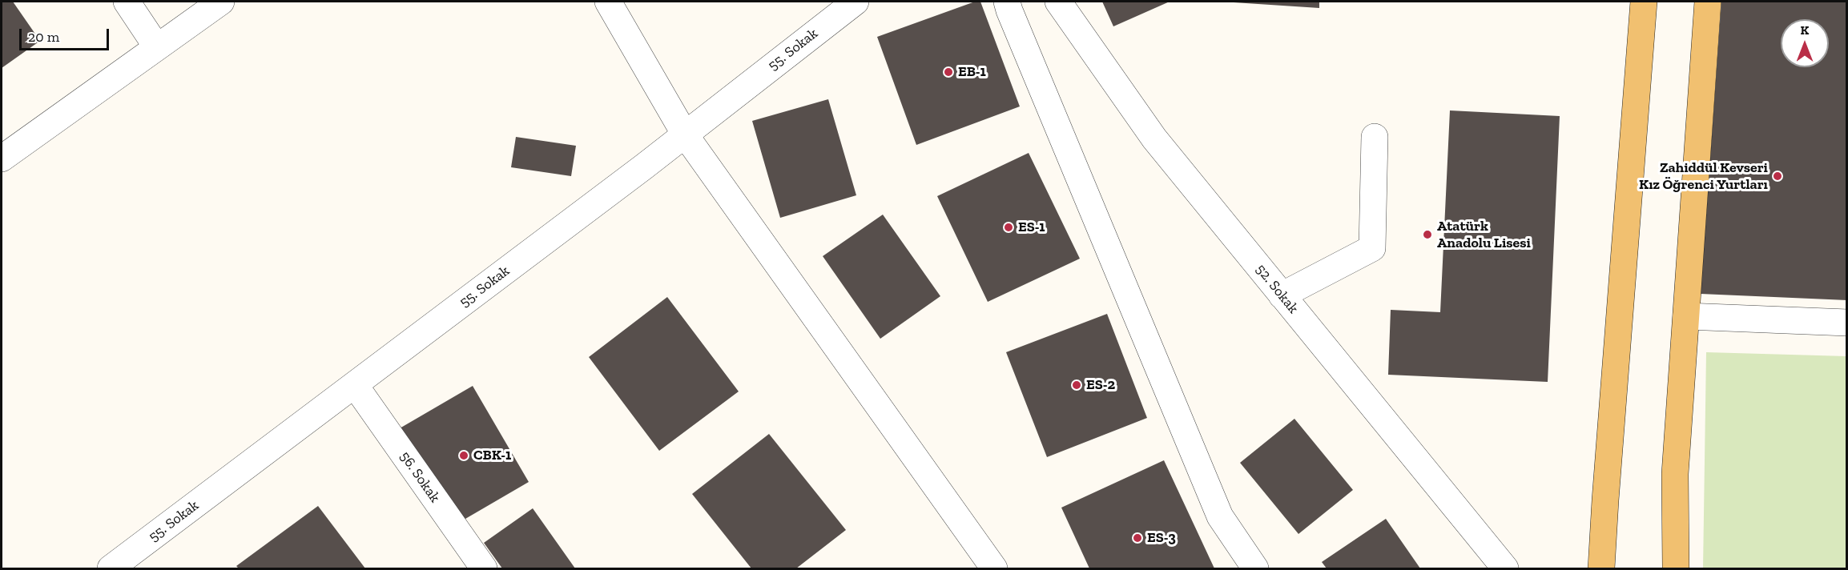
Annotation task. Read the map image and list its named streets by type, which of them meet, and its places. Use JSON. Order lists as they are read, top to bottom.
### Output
{
  "streets": {
    "street": ["55. Sokak", "52. Sokak", "56. Sokak"]
  },
  "crossings": [
    ["55. Sokak", "56. Sokak"]
  ],
  "places": [
    "EB-1",
    "Zahiddül Kevseri Kız Öğrenci Yurtları",
    "ES-1",
    "Atatürk Anadolu Lisesi",
    "ES-2",
    "CBK-1",
    "ES-3"
  ],
  "scale_bar": "20 m",
  "north": "top"
}
